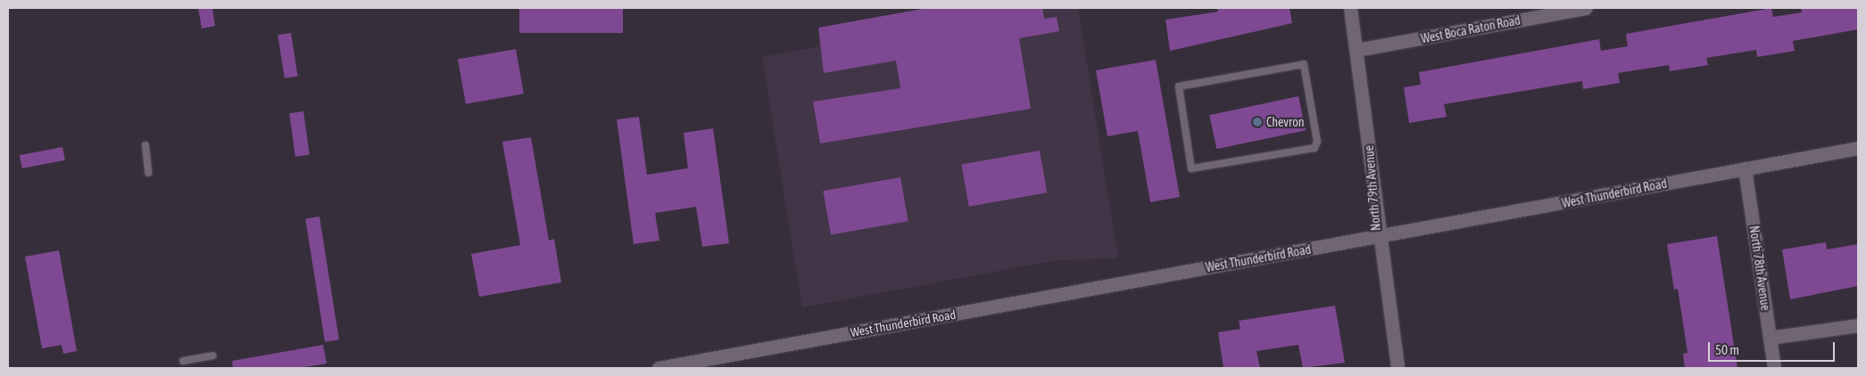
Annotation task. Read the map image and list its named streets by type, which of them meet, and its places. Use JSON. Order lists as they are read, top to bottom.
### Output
{
  "streets": {
    "main road": [
      "West Boca Raton Road",
      "North 79th Avenue",
      "West Thunderbird Road",
      "North 78th Avenue"
    ]
  },
  "crossings": [
    ["West Boca Raton Road", "North 79th Avenue"],
    ["North 79th Avenue", "West Thunderbird Road"],
    ["West Thunderbird Road", "North 78th Avenue"]
  ],
  "places": ["Chevron"],
  "scale_bar": "50 m"
}
